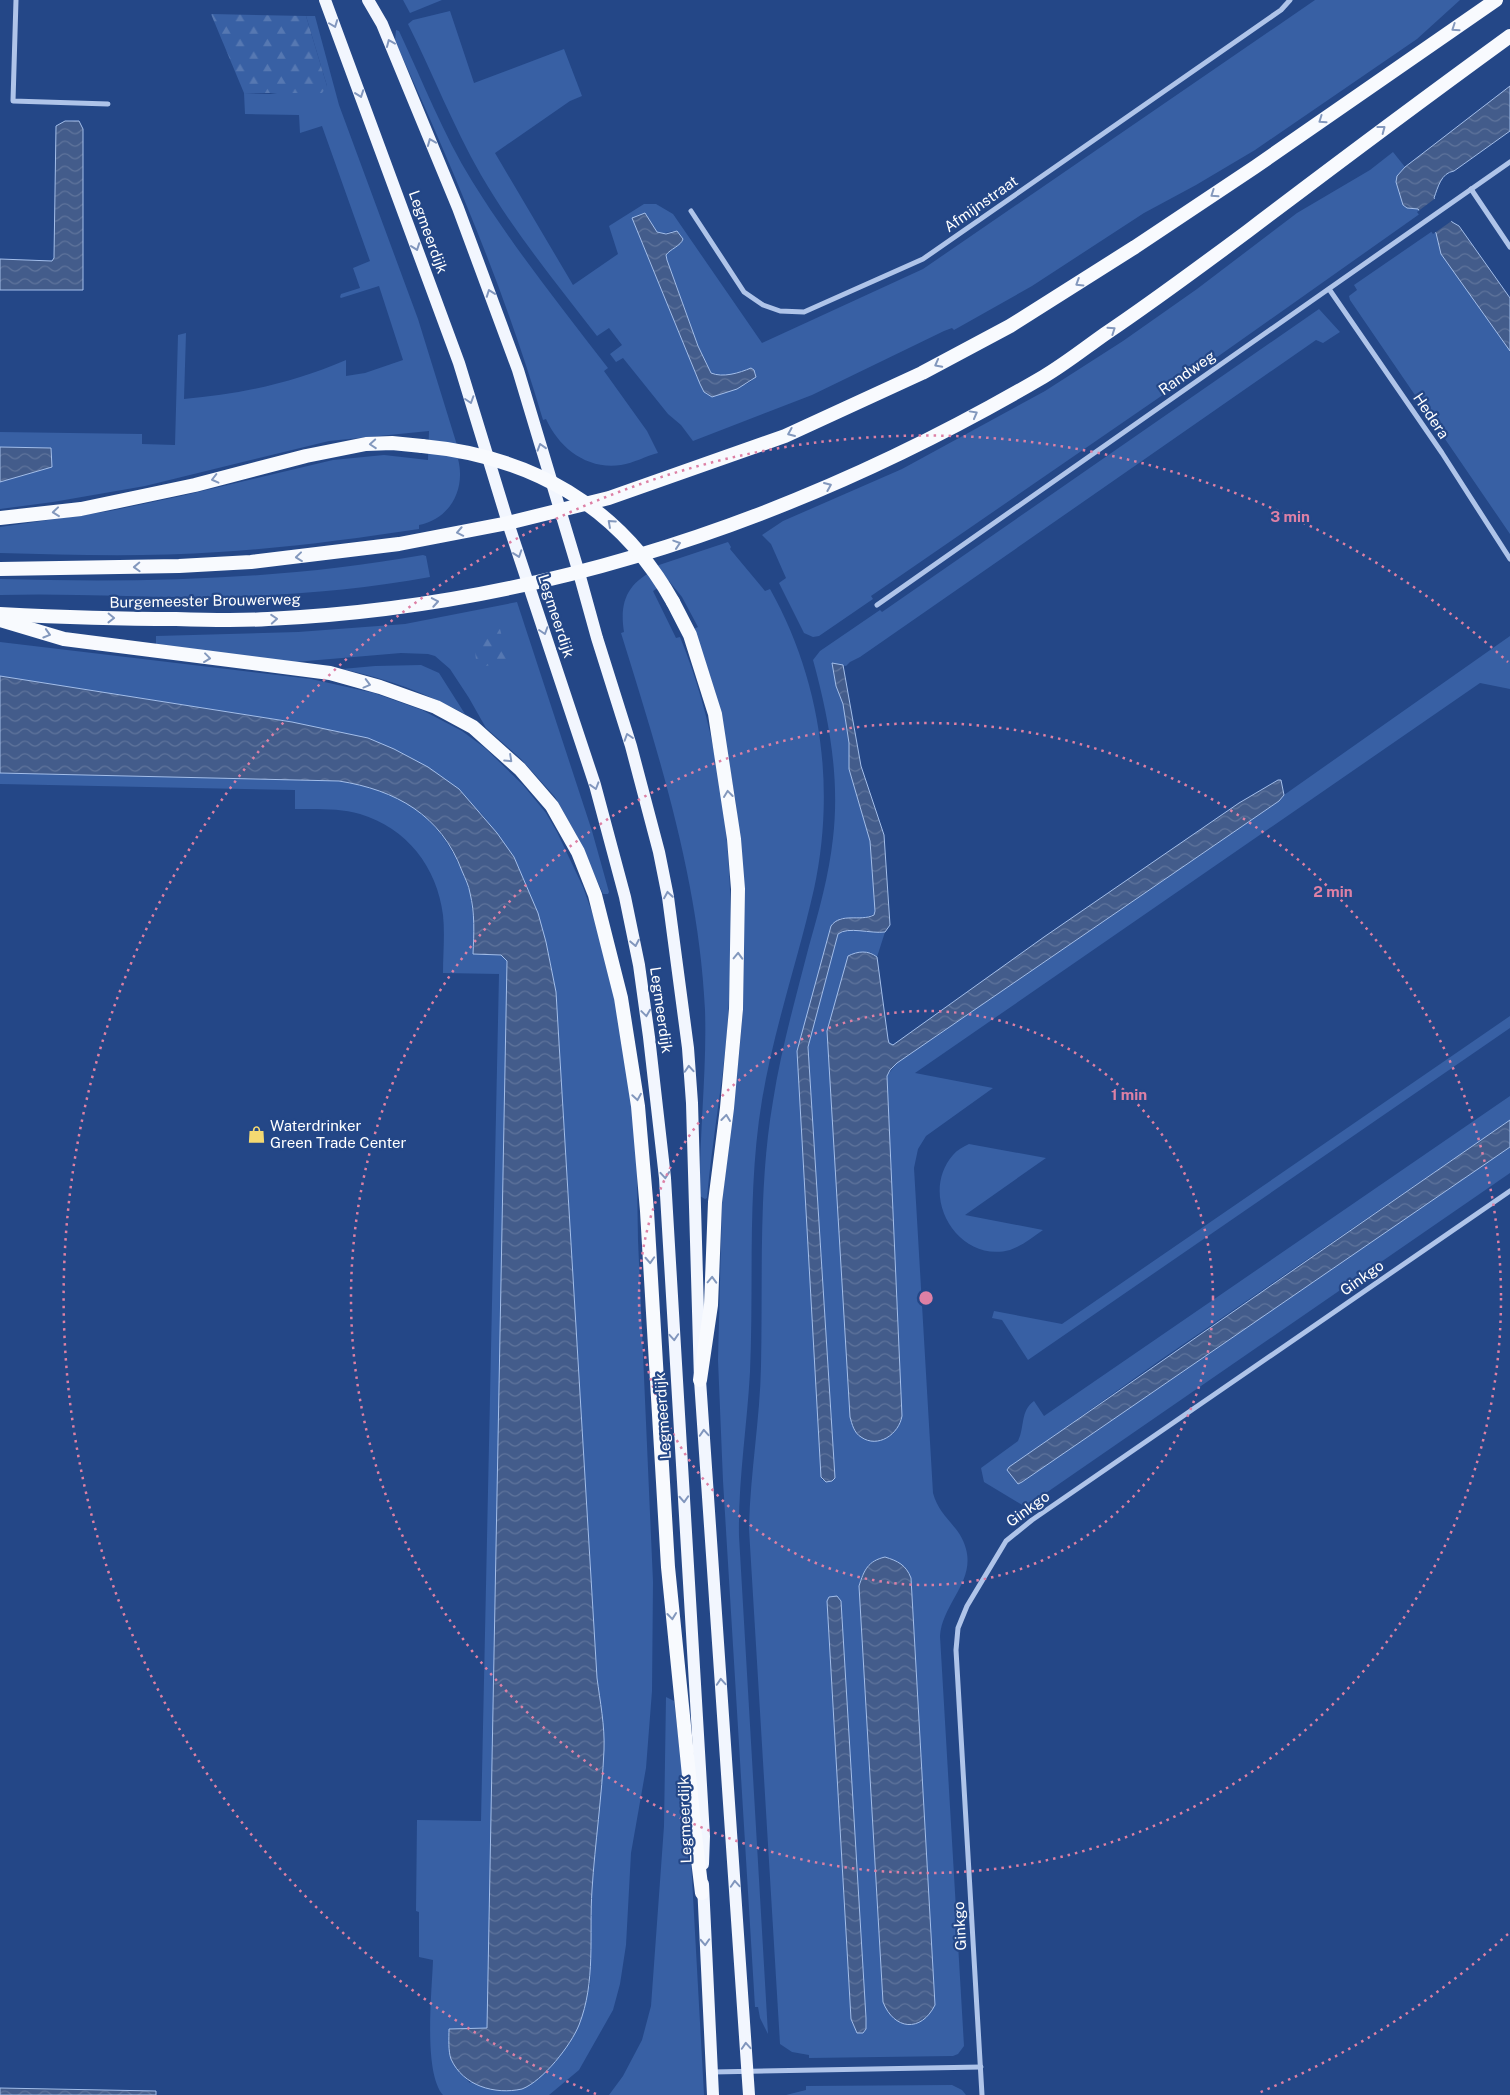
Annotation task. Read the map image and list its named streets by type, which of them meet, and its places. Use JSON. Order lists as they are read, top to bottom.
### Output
{
  "streets": {
    "highway": ["Burgemeester Brouwerweg"],
    "main road": ["Legmeerdijk"],
    "street": [
      "Afmijnstraat",
      "Randweg",
      "Hedera",
      "Ginkgo"
    ]
  },
  "crossings": [
    ["Legmeerdijk", "Burgemeester Brouwerweg"],
    ["Randweg", "Hedera"]
  ],
  "places": {
    "shop": ["Waterdrinker Green Trade Center"]
  },
  "rings": ["3 min", "2 min", "1 min"]
}
